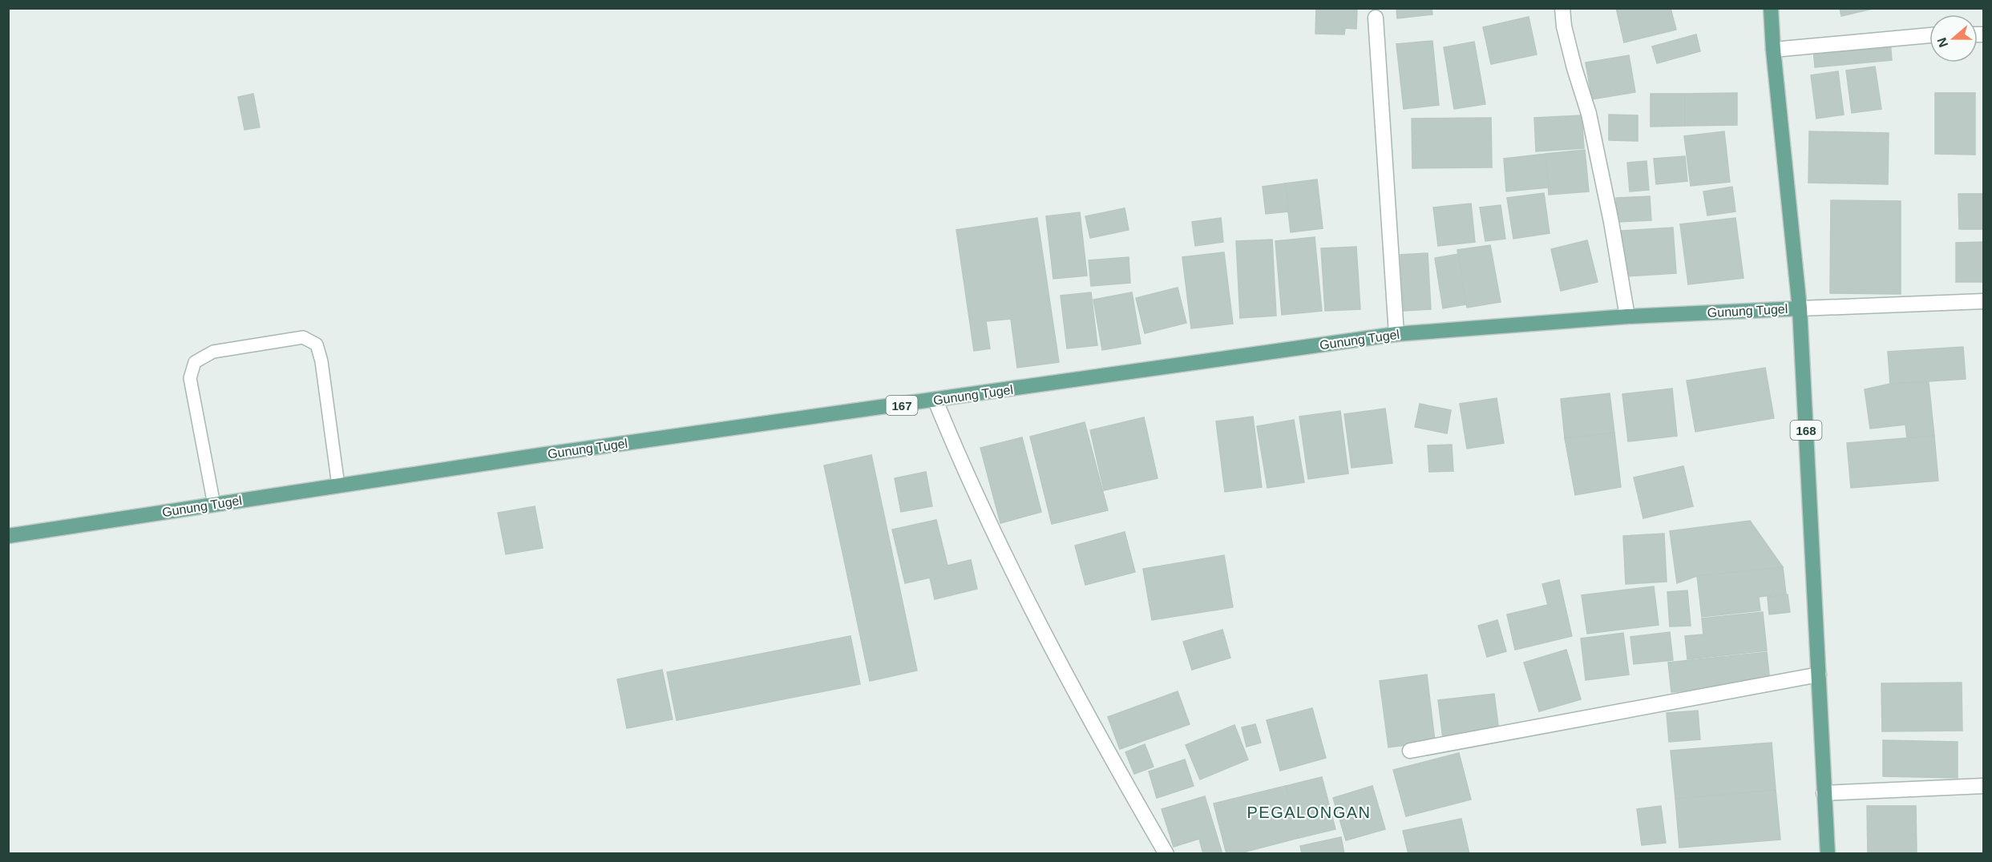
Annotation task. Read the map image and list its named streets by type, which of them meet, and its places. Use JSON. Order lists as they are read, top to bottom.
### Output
{
  "streets": {
    "main road": ["Gunung Tugel", "167", "168"]
  },
  "crossings": [
    ["Gunung Tugel", "168"]
  ],
  "districts": ["PEGALONGAN"],
  "north": "left"
}
